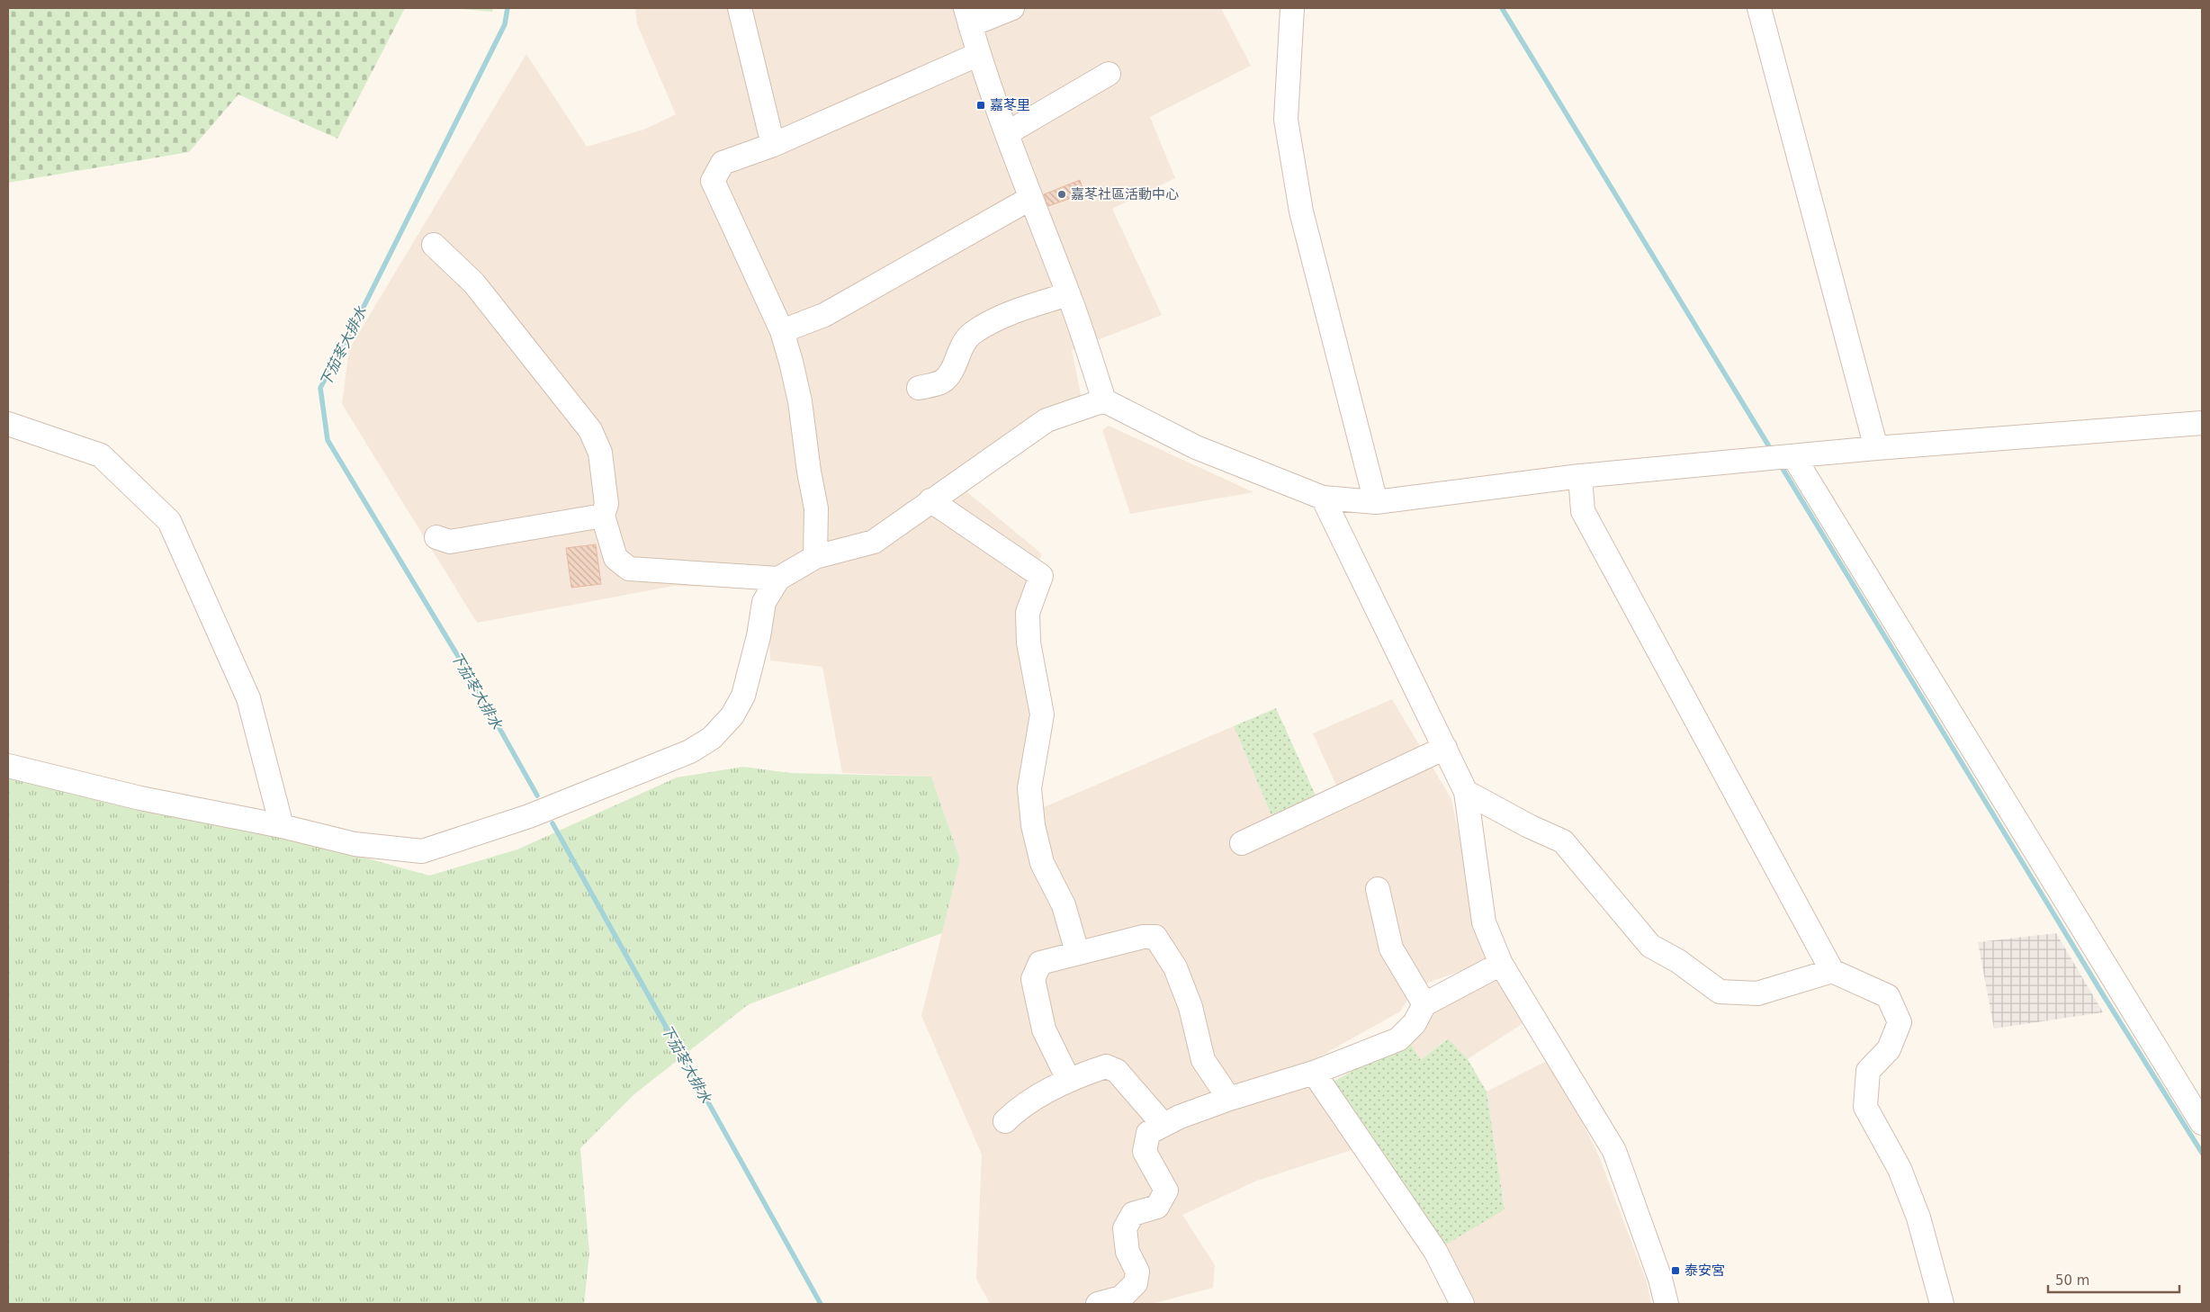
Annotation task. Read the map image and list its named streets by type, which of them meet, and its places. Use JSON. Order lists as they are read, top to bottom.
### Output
{
  "water": ["下茄苳大排水"],
  "places": {
    "transit": ["嘉苳里", "泰安宮"],
    "other": ["嘉苳社區活動中心"]
  },
  "scale_bar": "50 m"
}
